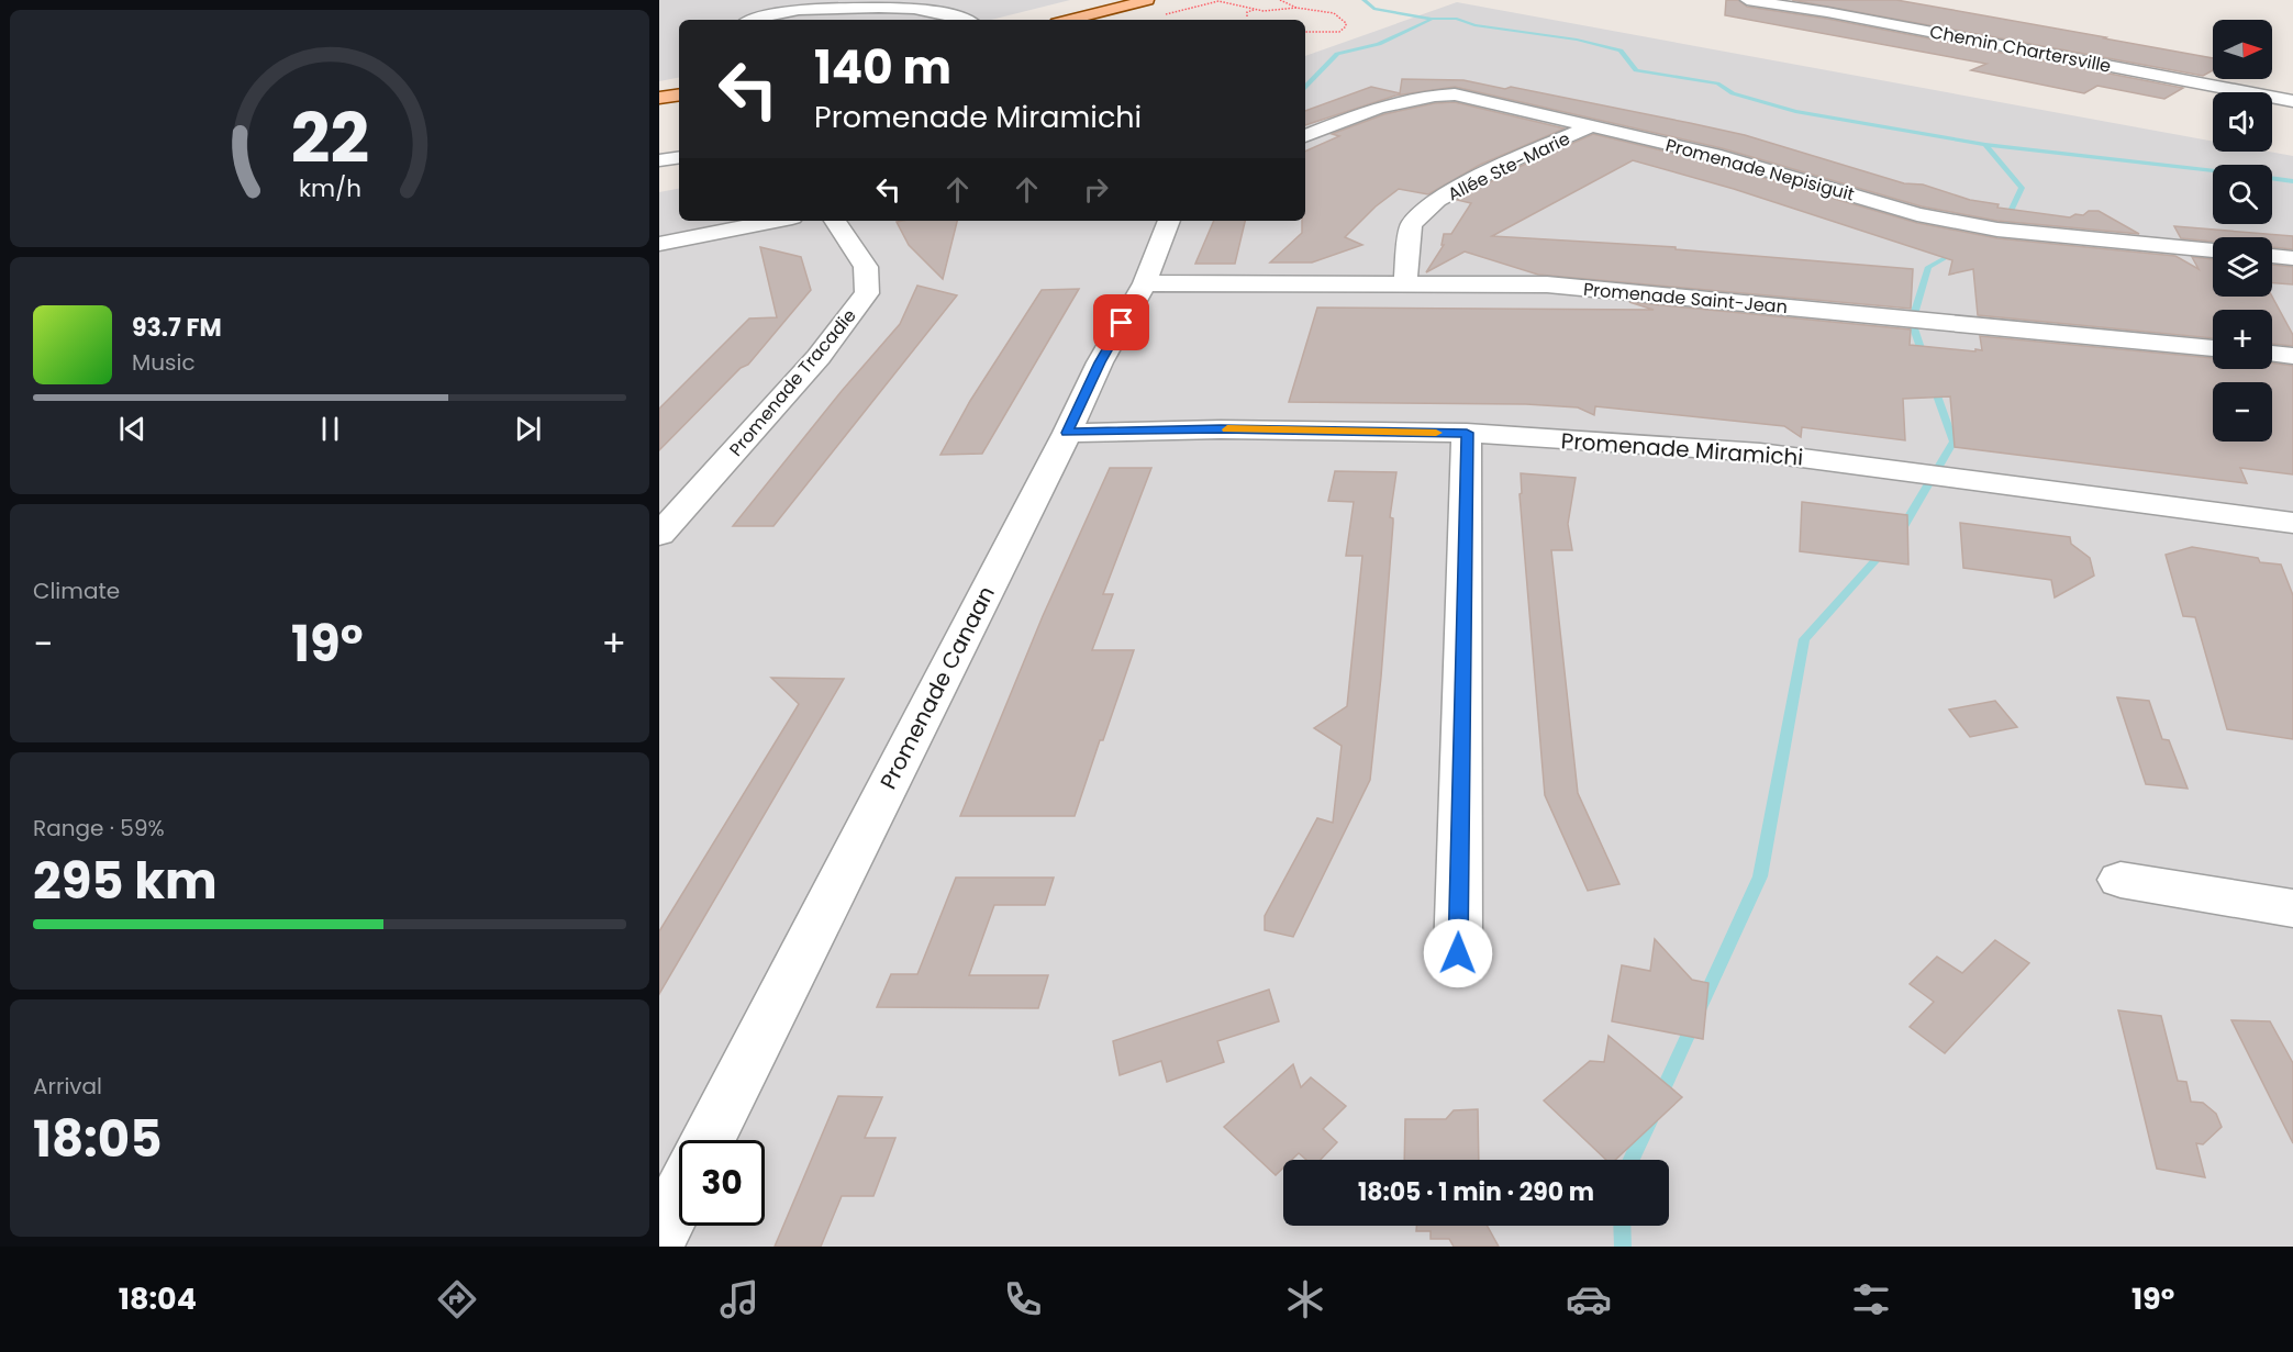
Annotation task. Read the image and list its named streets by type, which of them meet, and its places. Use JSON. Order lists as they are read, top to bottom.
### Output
{
  "streets": {
    "street": [
      "Chemin Chartersville",
      "Allée Ste-Marie",
      "Promenade Nepisiguit",
      "Promenade Saint-Jean",
      "Promenade Tracadie",
      "Promenade Miramichi",
      "Promenade Canaan"
    ]
  },
  "crossings": [
    ["Allée Ste-Marie", "Promenade Nepisiguit"],
    ["Allée Ste-Marie", "Promenade Saint-Jean"],
    ["Promenade Saint-Jean", "Promenade Canaan"],
    ["Promenade Miramichi", "Promenade Canaan"]
  ],
  "north": "right",
  "page": {
    "map_buttons": ["+", "−"],
    "turn": ["140 m", "Promenade Miramichi"],
    "song": ["93.7 FM", "Music"],
    "tile": [
      "Climate",
      ["Range · 59%", "295 km"],
      ["Arrival", "18:05"]
    ],
    "heat": ["−", "19°", "+"],
    "limit": "30",
    "trip": "18:05 · 1 min · 290 m",
    "tabs": ["18:04", "19°"],
    "gauge": ["22", "km/h"]
  }
}
